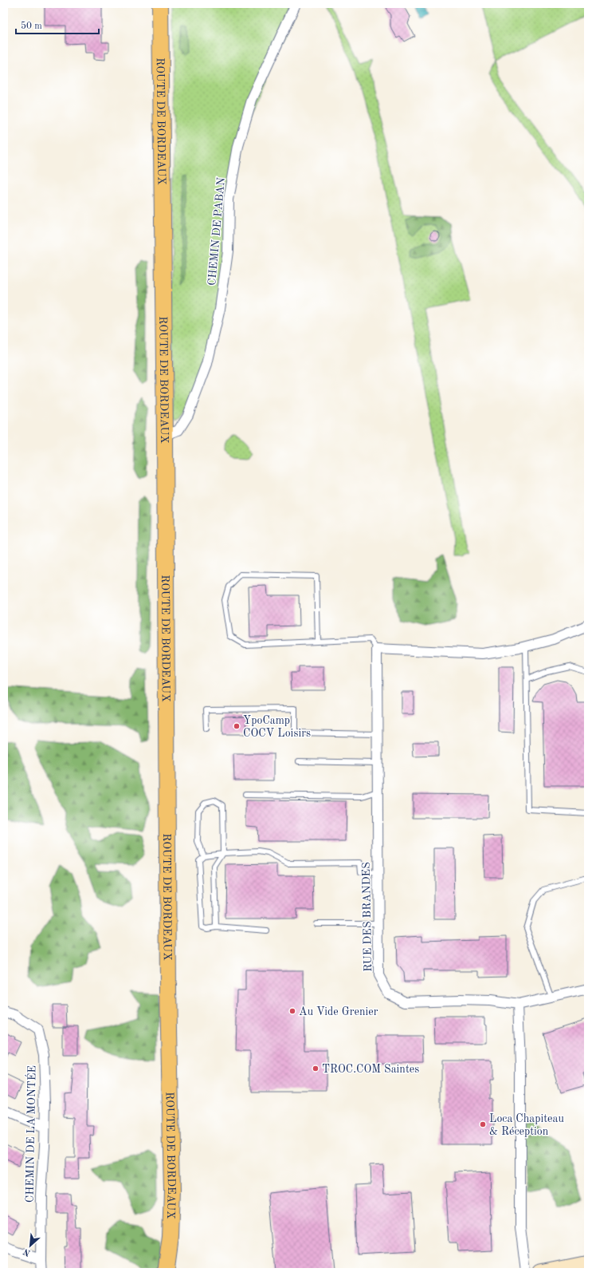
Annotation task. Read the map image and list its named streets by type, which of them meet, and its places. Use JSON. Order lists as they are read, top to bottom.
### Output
{
  "streets": {
    "main road": ["ROUTE DE BORDEAUX"],
    "street": ["CHEMIN DE PABAN", "RUE DES BRANDES", "CHEMIN DE LA MONTÉE"]
  },
  "crossings": [
    ["ROUTE DE BORDEAUX", "CHEMIN DE PABAN"]
  ],
  "places": [
    "YpoCamp COCV Loisirs",
    "Au Vide Grenier",
    "TROC.COM Saintes",
    "Loca Chapiteau & Réception"
  ],
  "scale_bar": "50 m",
  "north": "bottom left"
}
